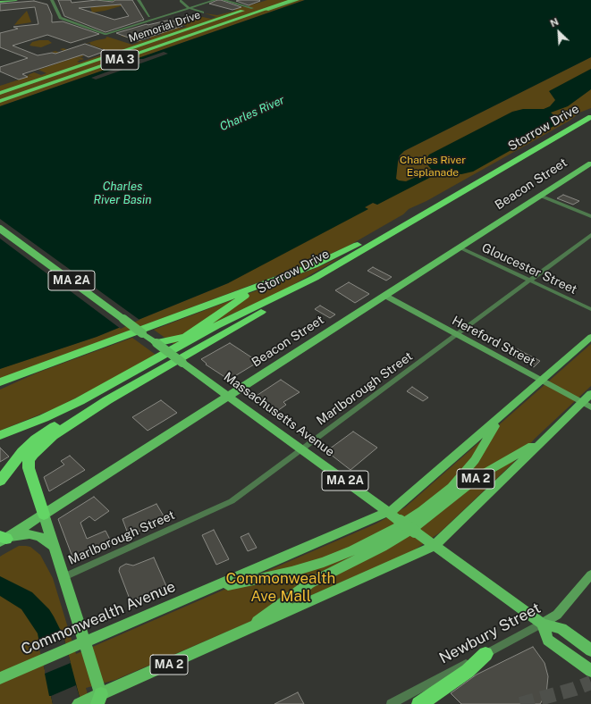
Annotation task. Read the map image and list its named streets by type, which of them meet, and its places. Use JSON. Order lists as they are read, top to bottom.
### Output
{
  "streets": {
    "highway": ["Memorial Drive", "MA 3", "Storrow Drive"],
    "main road": [
      "Beacon Street",
      "MA 2A",
      "Hereford Street",
      "Massachusetts Avenue",
      "MA 2",
      "Commonwealth Avenue",
      "Newbury Street"
    ],
    "street": ["Gloucester Street", "Marlborough Street"]
  },
  "crossings": [
    ["Beacon Street", "Gloucester Street"],
    ["Beacon Street", "Hereford Street"],
    ["Beacon Street", "Massachusetts Avenue"],
    ["Gloucester Street", "Marlborough Street"],
    ["Hereford Street", "Marlborough Street"],
    ["Hereford Street", "MA 2"],
    ["Hereford Street", "Commonwealth Avenue"],
    ["Marlborough Street", "Massachusetts Avenue"],
    ["Massachusetts Avenue", "Commonwealth Avenue"],
    ["Massachusetts Avenue", "Newbury Street"]
  ],
  "water": ["Charles River", "Charles River Basin"],
  "parks": ["Charles River Esplanade", "Commonwealth Ave Mall"],
  "north": "top left"
}
